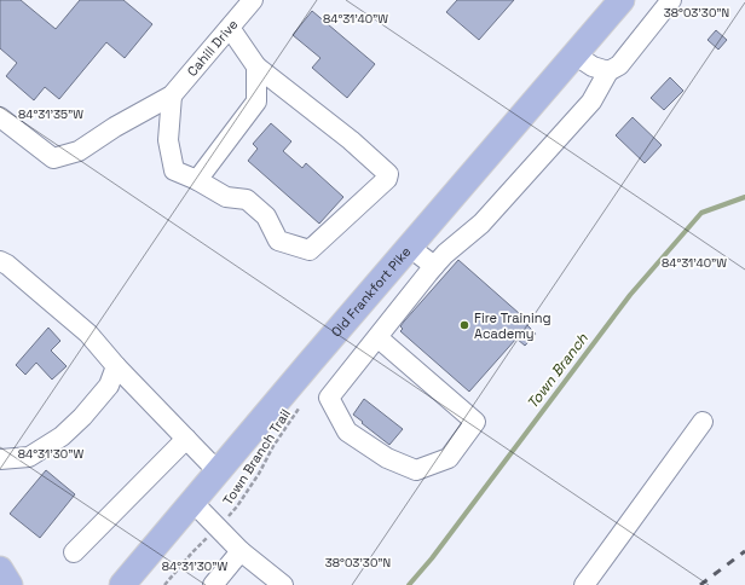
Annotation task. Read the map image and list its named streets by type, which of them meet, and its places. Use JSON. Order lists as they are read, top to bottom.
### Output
{
  "streets": {
    "main road": ["Old Frankfort Pike"],
    "street": ["Cahill Drive"],
    "path": ["Town Branch Trail"]
  },
  "water": ["Town Branch"],
  "places": ["Fire Training Academy"],
  "coordinates": [
    "38°03'30\"N",
    "84°31'40\"W",
    "84°31'35\"W",
    "84°31'30\"W"
  ]
}
